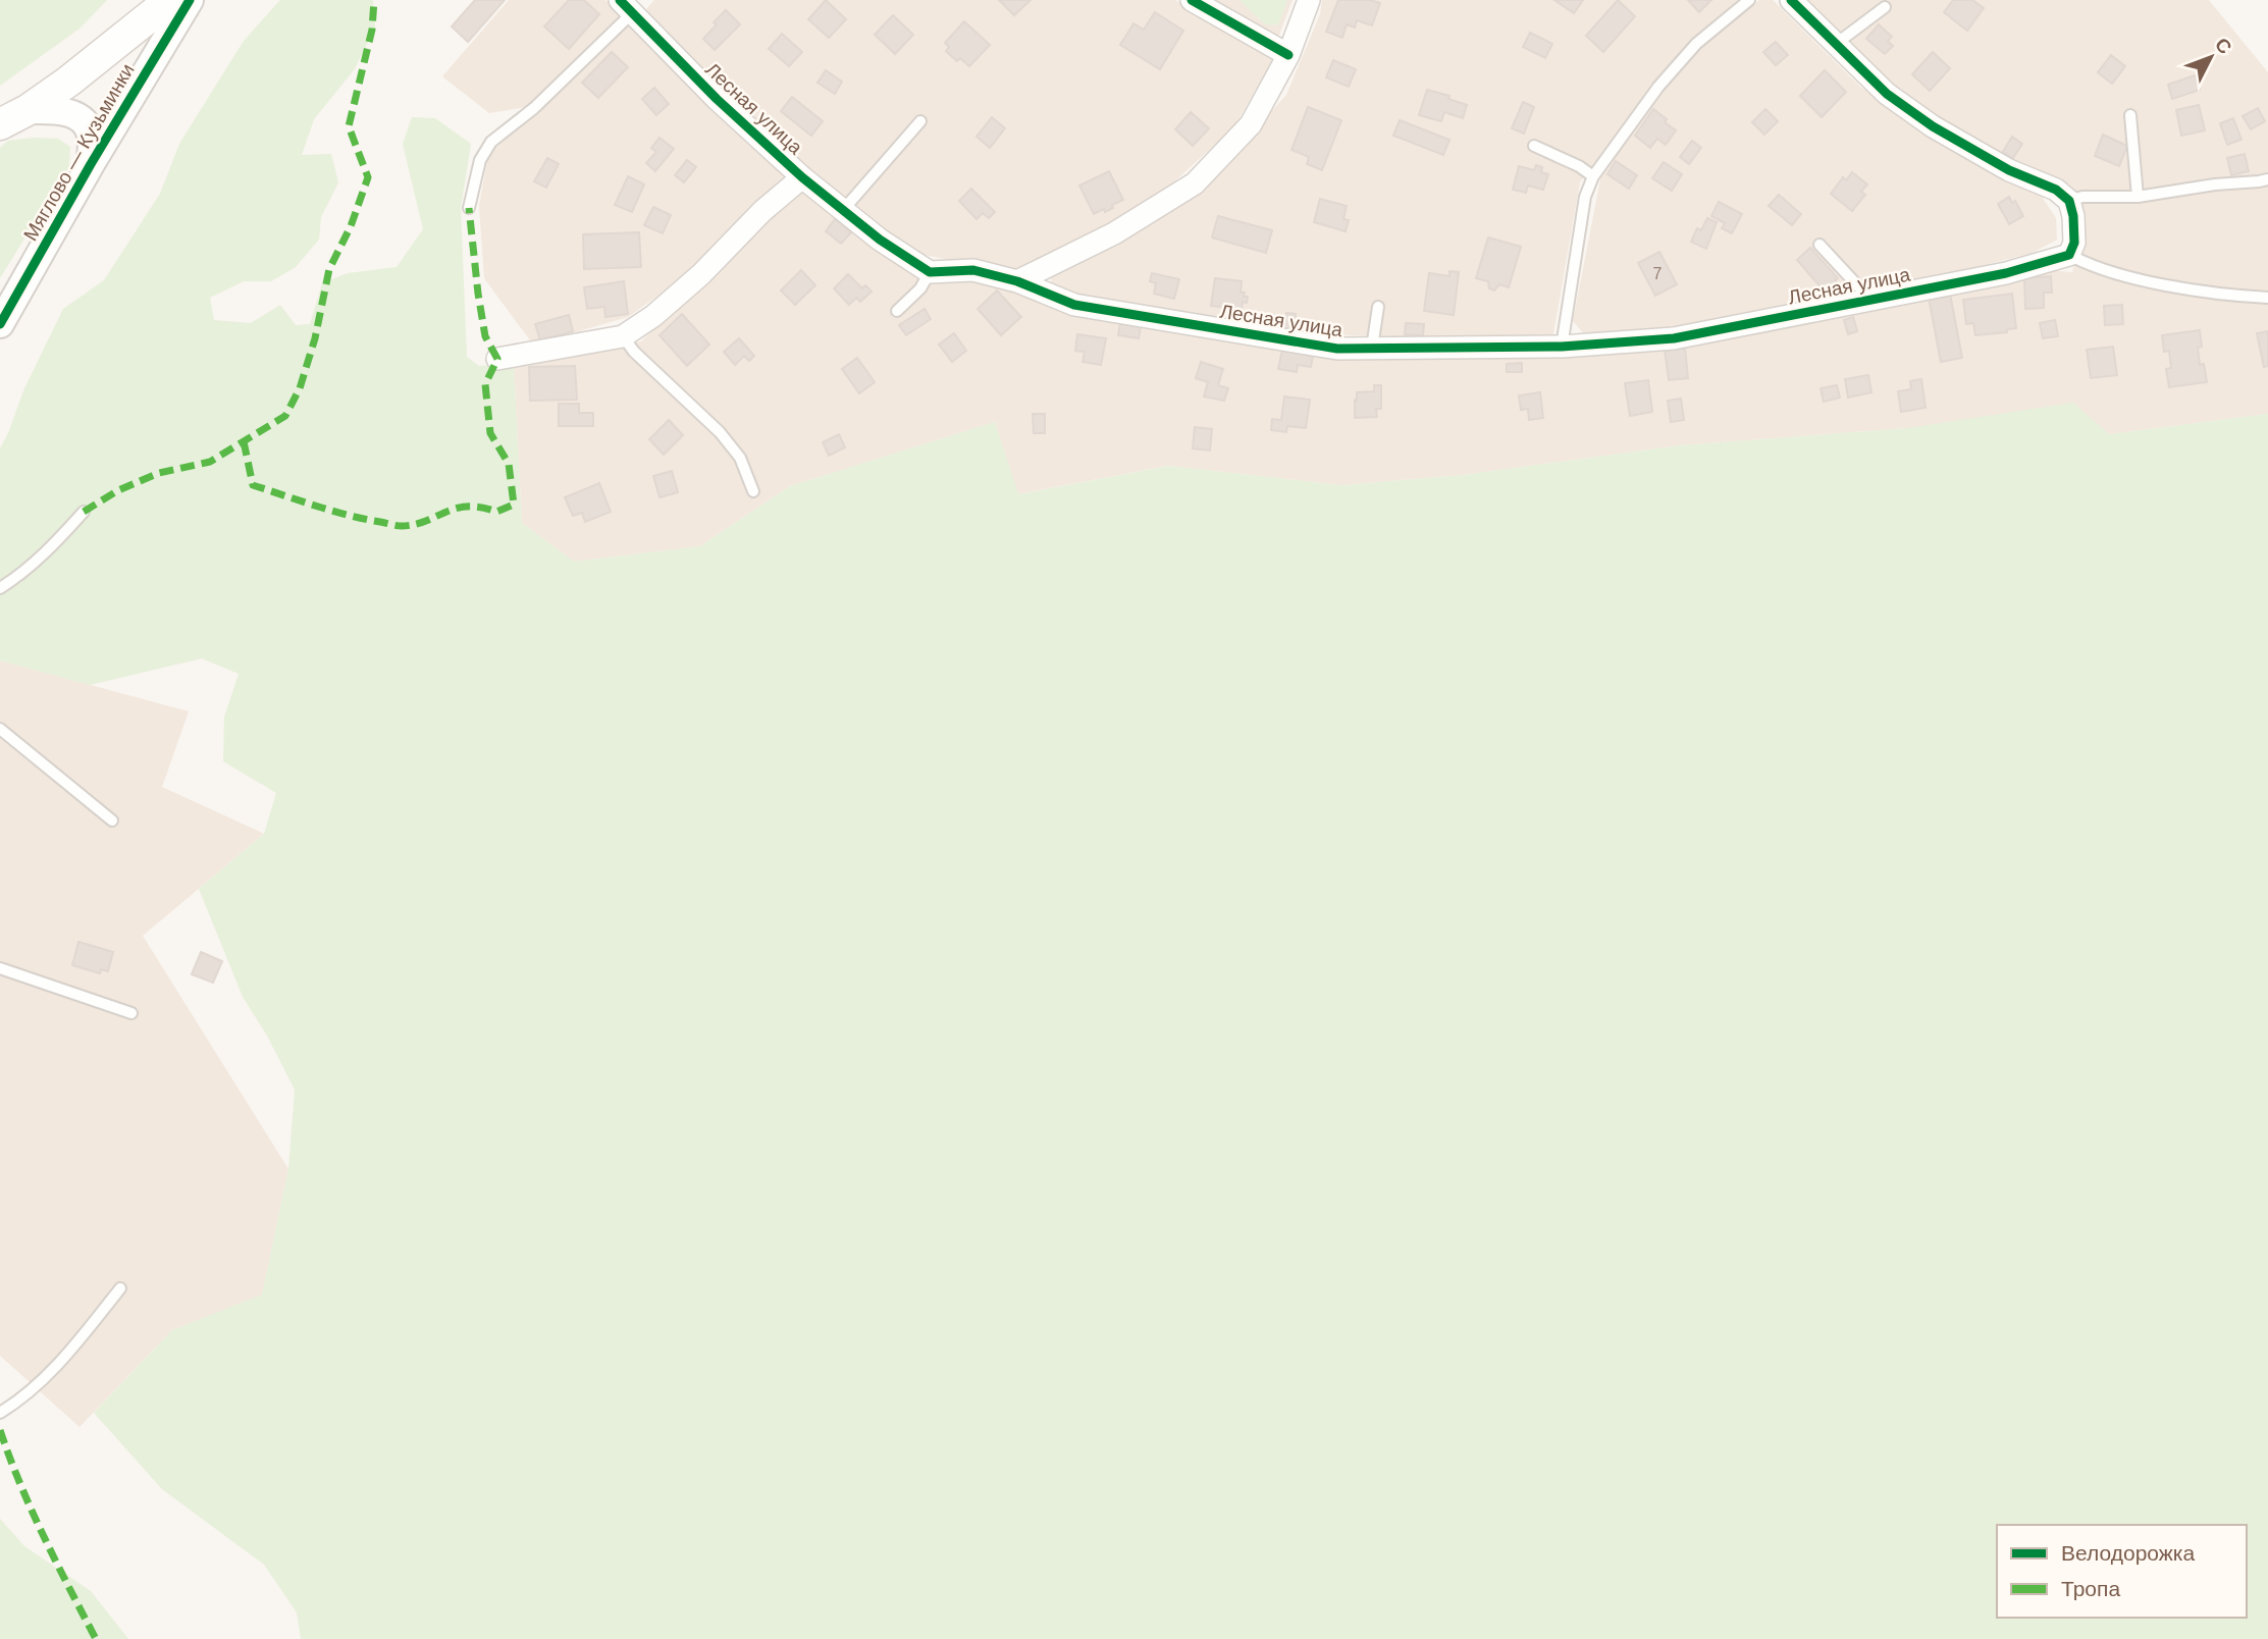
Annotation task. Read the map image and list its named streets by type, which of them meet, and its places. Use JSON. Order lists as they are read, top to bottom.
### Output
{
  "streets": {
    "street": ["Лесная улица", "Мяглово — Кузьминки"]
  },
  "house_numbers": ["7"],
  "legend": ["Велодорожка", "Тропа"],
  "north": "top right"
}
